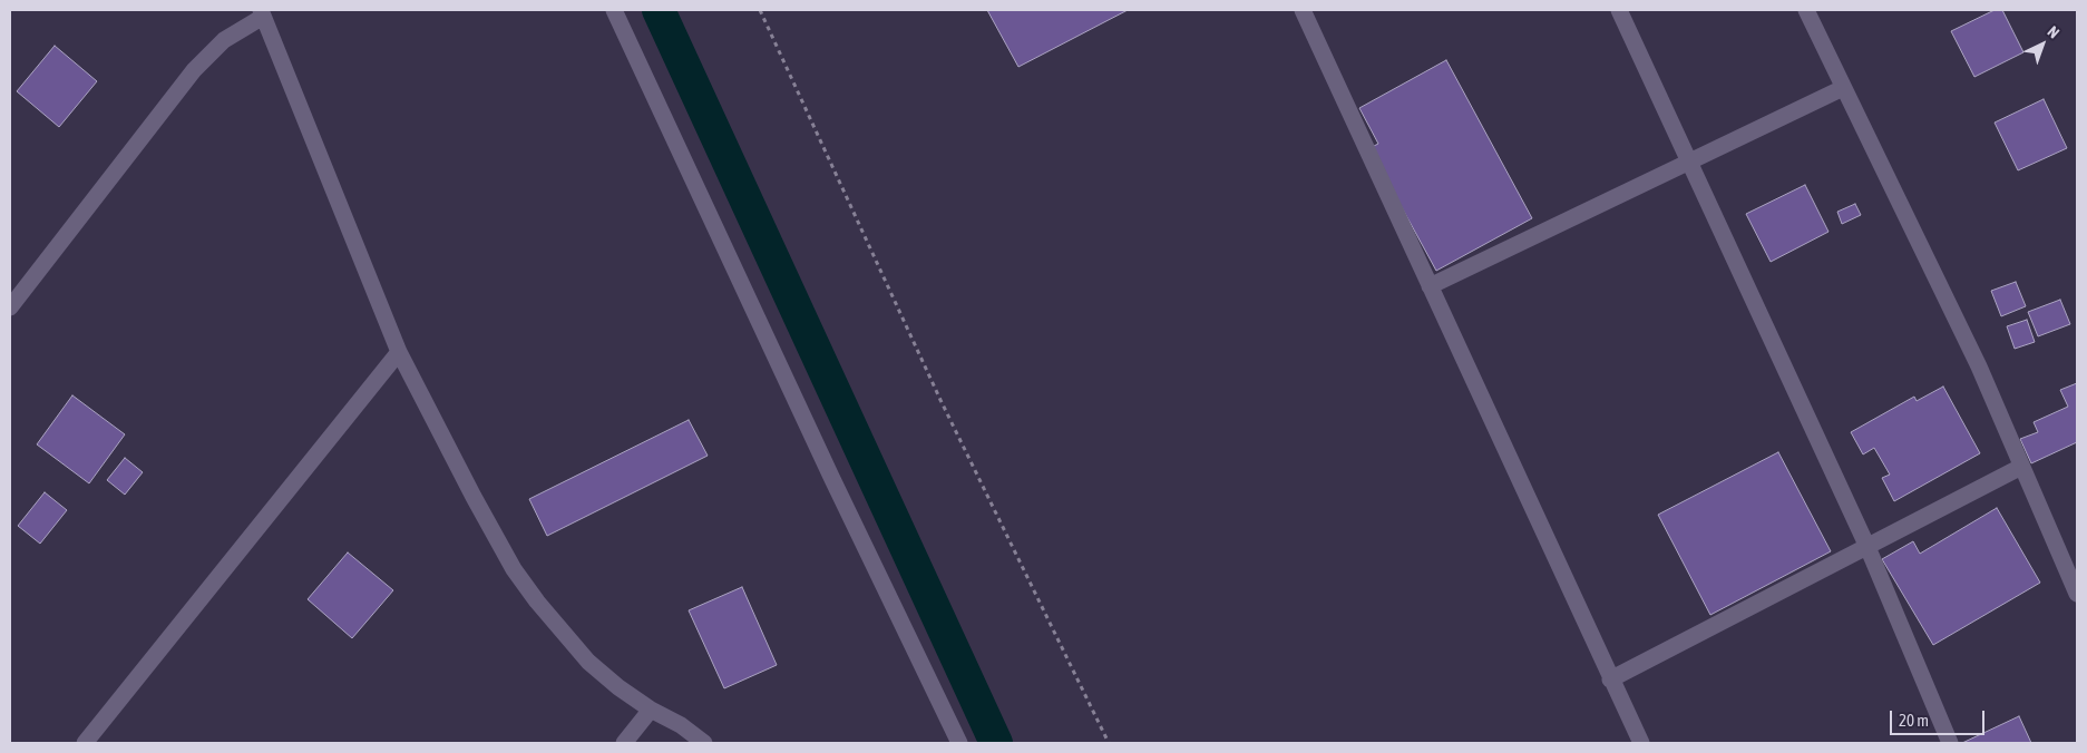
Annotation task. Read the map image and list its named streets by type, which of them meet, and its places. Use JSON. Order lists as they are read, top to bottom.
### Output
{
  "scale_bar": "20 m",
  "north": "top right"
}
